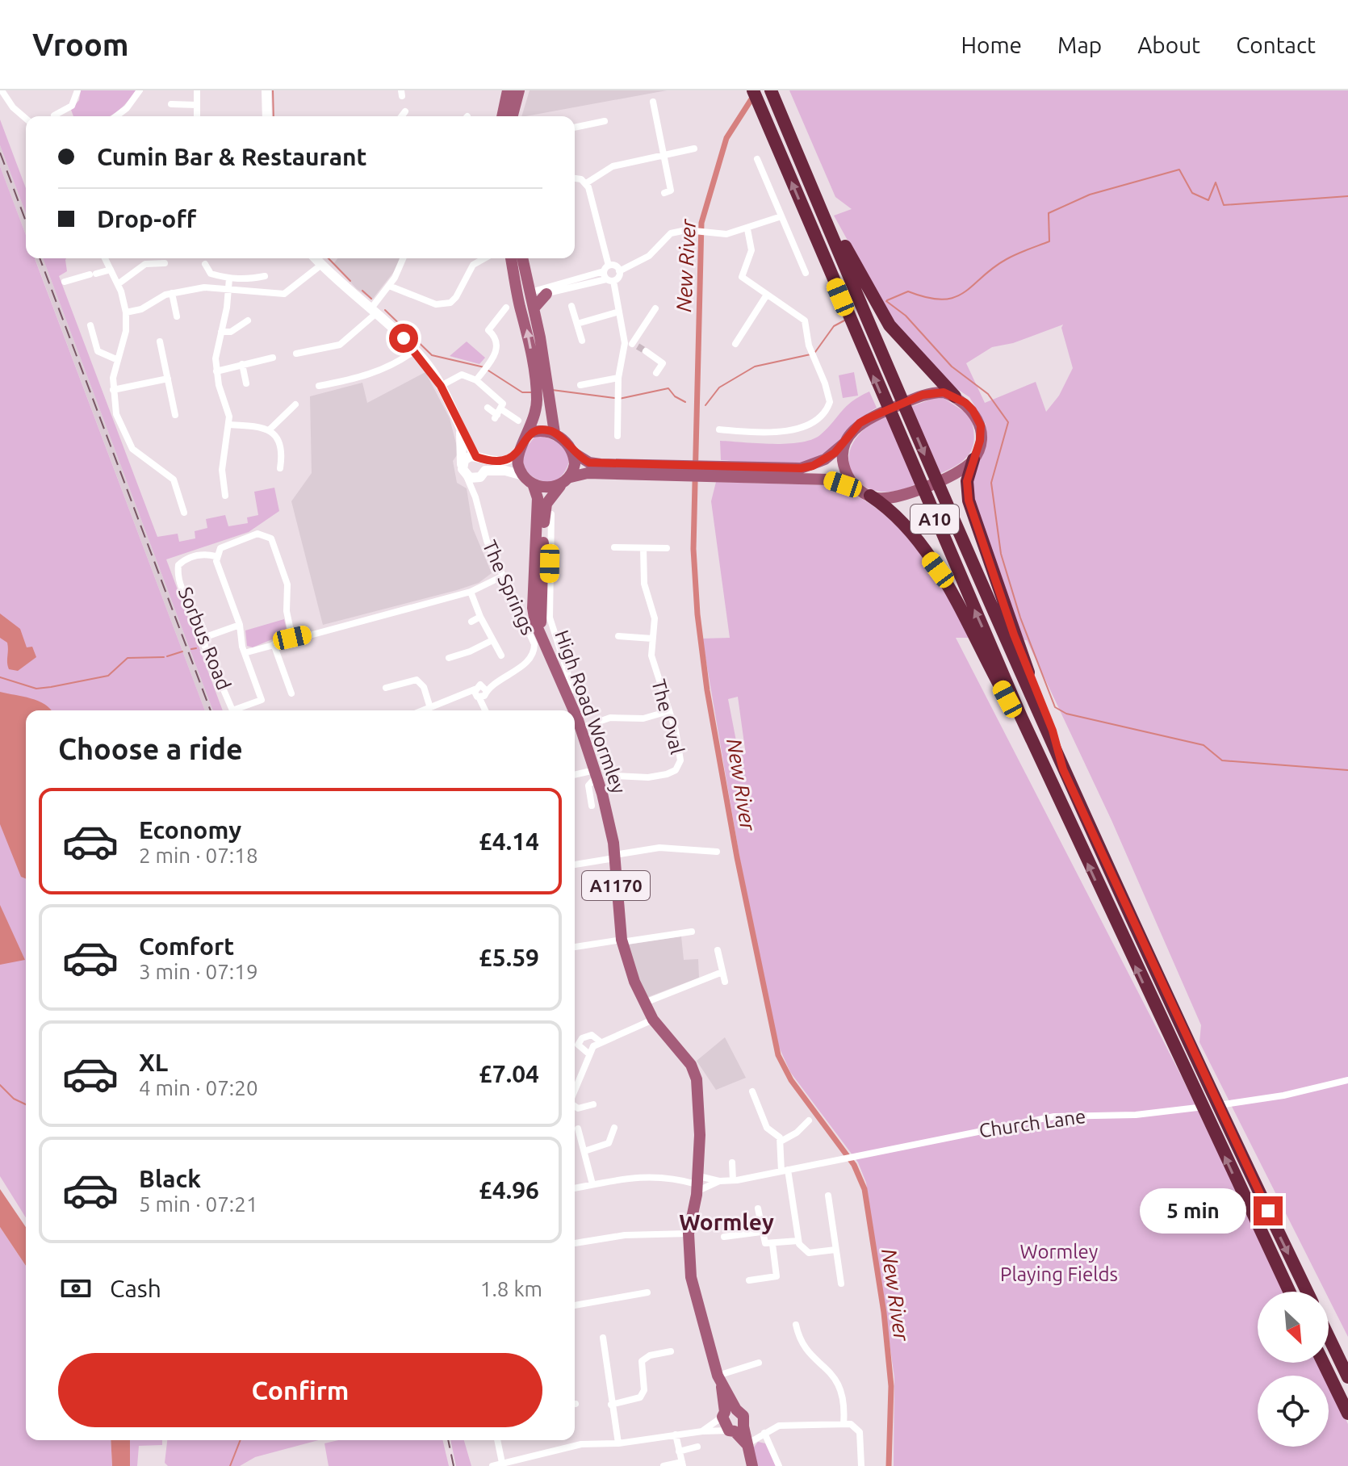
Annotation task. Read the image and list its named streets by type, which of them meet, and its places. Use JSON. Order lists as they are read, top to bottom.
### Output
{
  "streets": {
    "highway": ["A10"],
    "main road": ["High Road Wormley", "A1170"],
    "street": [
      "The Springs",
      "Sorbus Road",
      "The Oval",
      "Church Lane"
    ]
  },
  "crossings": [
    ["A10", "A1170"],
    ["High Road Wormley", "A1170"],
    ["High Road Wormley", "Church Lane"]
  ],
  "districts": ["Wormley"],
  "water": ["New River"],
  "parks": ["Wormley Playing Fields"],
  "north": "bottom right",
  "page": {
    "header": "Vroom",
    "nav": [
      "Home",
      "Map",
      "About",
      "Contact"
    ],
    "banner": ["Cumin Bar & Restaurant", "Drop-off"],
    "heading": "Choose a ride",
    "list": [
      {
        "name": "Economy",
        "note": "2 min · 07:18",
        "value": "£4.14"
      },
      {
        "name": "Comfort",
        "note": "3 min · 07:19",
        "value": "£5.59"
      },
      {
        "name": "XL",
        "note": "4 min · 07:20",
        "value": "£7.04"
      },
      {
        "name": "Black",
        "note": "5 min · 07:21",
        "value": "£4.96"
      }
    ],
    "bubble": "5 min",
    "pay": ["Cash", "1.8 km"],
    "buttons": "Confirm"
  }
}
